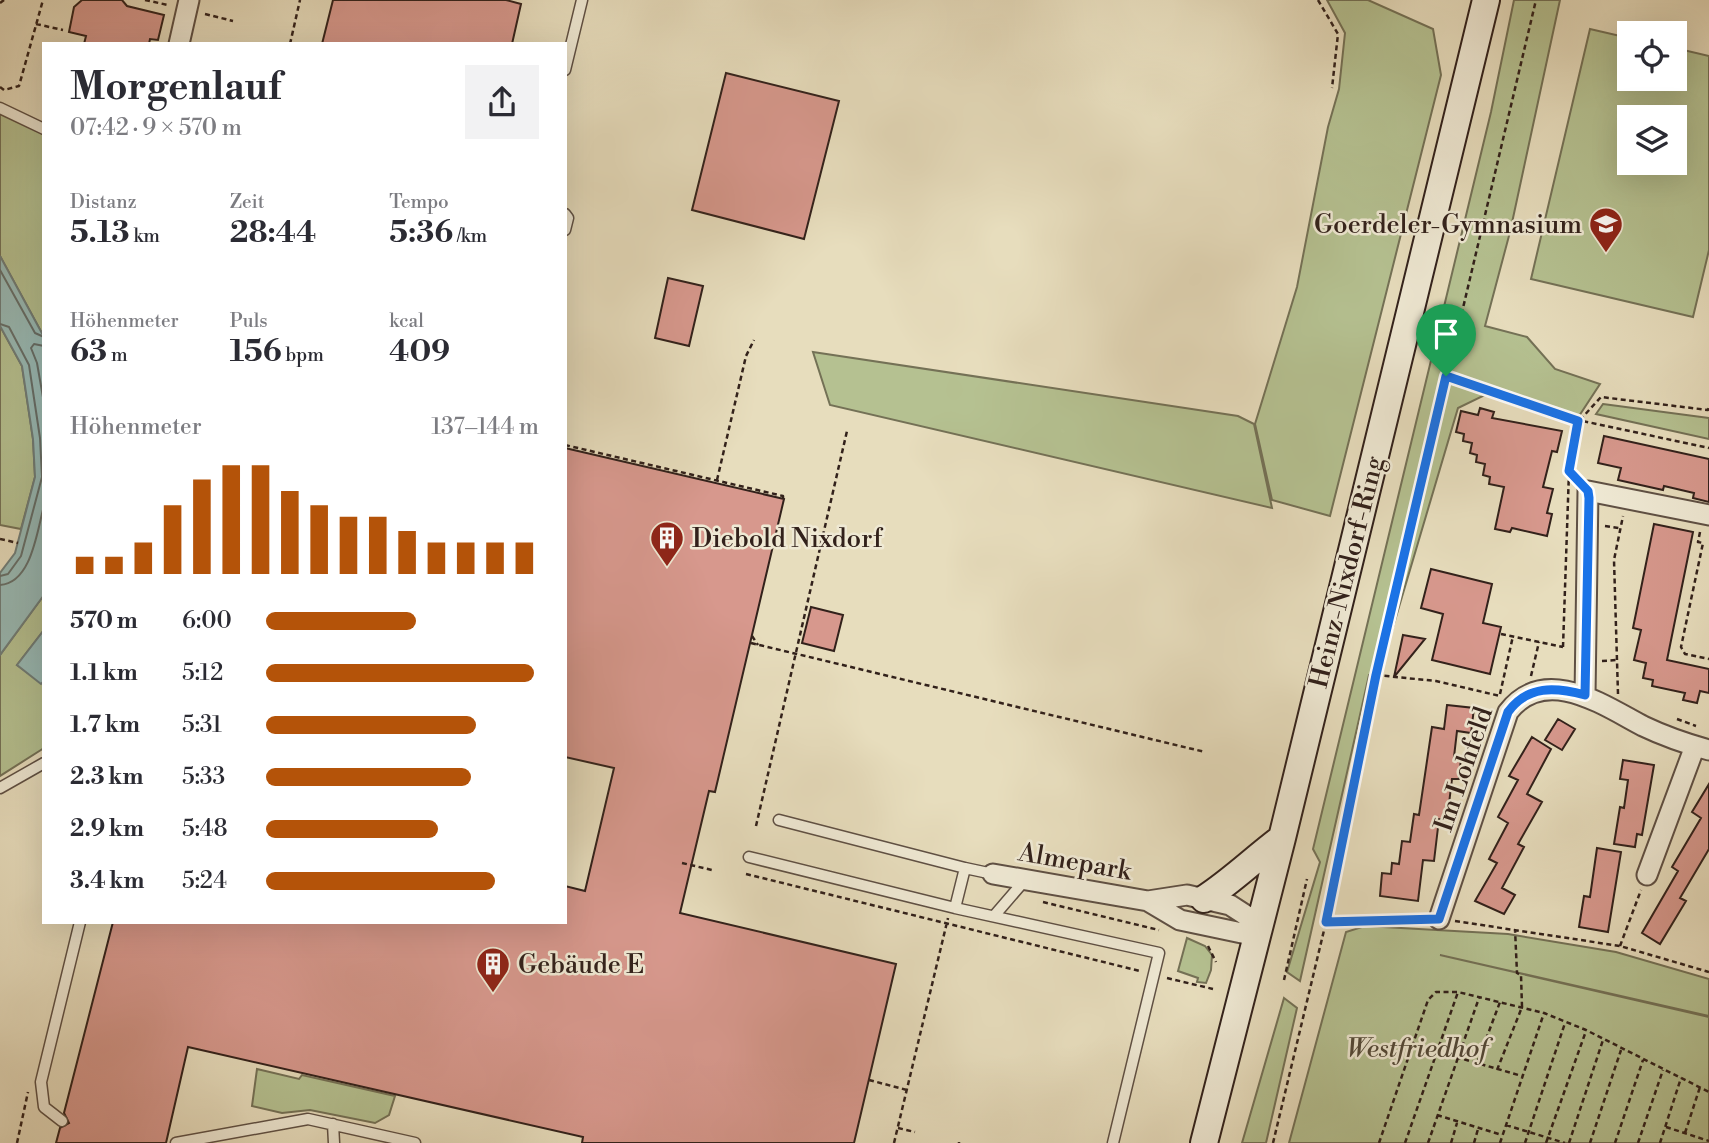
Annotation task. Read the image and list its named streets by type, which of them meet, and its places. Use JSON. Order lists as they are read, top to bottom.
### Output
{
  "streets": {
    "main road": ["Heinz-Nixdorf-Ring"],
    "street": ["Im Lohfeld", "Almepark"]
  },
  "crossings": [
    ["Heinz-Nixdorf-Ring", "Almepark"]
  ],
  "parks": ["Westfriedhof"],
  "places": {
    "school or university": ["Goerdeler-Gymnasium"],
    "building": ["Diebold Nixdorf", "Gebäude E"]
  },
  "page": {
    "heading": ["Morgenlauf", "07:42 · 9 × 570 m"],
    "stats": [
      ["Distanz", "5.13 km"],
      ["Zeit", "28:44"],
      ["Tempo", "5:36 /km"],
      ["Höhenmeter", "63 m"],
      ["Puls", "156 bpm"],
      ["kcal", "409"]
    ],
    "chart": ["Höhenmeter", "137–144 m"],
    "list": [
      {
        "name": "570 m",
        "note": "6:00"
      },
      {
        "name": "1.1 km",
        "note": "5:12"
      },
      {
        "name": "1.7 km",
        "note": "5:31"
      },
      {
        "name": "2.3 km",
        "note": "5:33"
      },
      {
        "name": "2.9 km",
        "note": "5:48"
      },
      {
        "name": "3.4 km",
        "note": "5:24"
      }
    ]
  }
}
